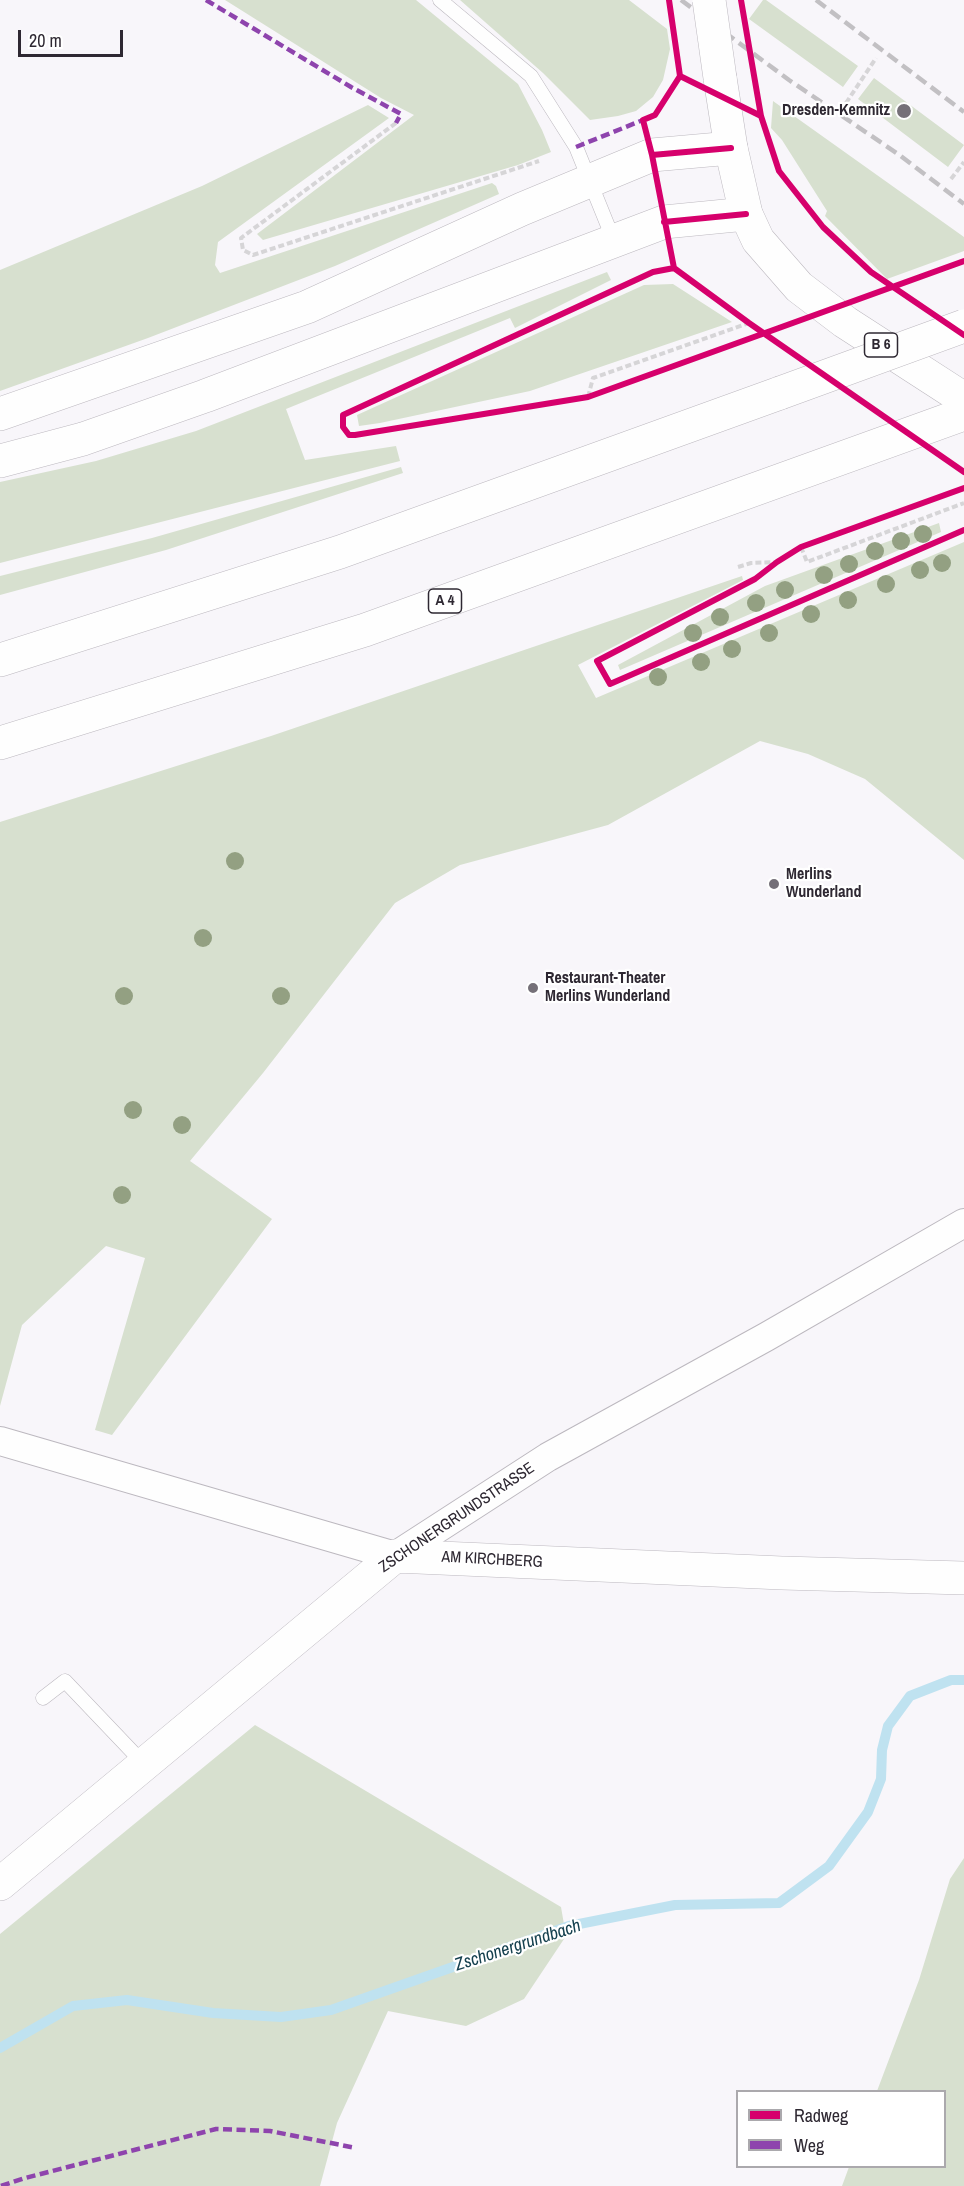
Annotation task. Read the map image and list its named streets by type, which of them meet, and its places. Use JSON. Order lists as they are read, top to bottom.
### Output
{
  "streets": {
    "main road": [
      "B 6",
      "A 4",
      "ZSCHONERGRUNDSTRASSE",
      "AM KIRCHBERG"
    ]
  },
  "crossings": [
    ["ZSCHONERGRUNDSTRASSE", "AM KIRCHBERG"]
  ],
  "water": ["Zschonergrundbach"],
  "places": ["Dresden-Kemnitz", "Merlins Wunderland", "Restaurant-Theater Merlins Wunderland"],
  "legend": ["Radweg", "Weg"],
  "scale_bar": "20 m"
}
